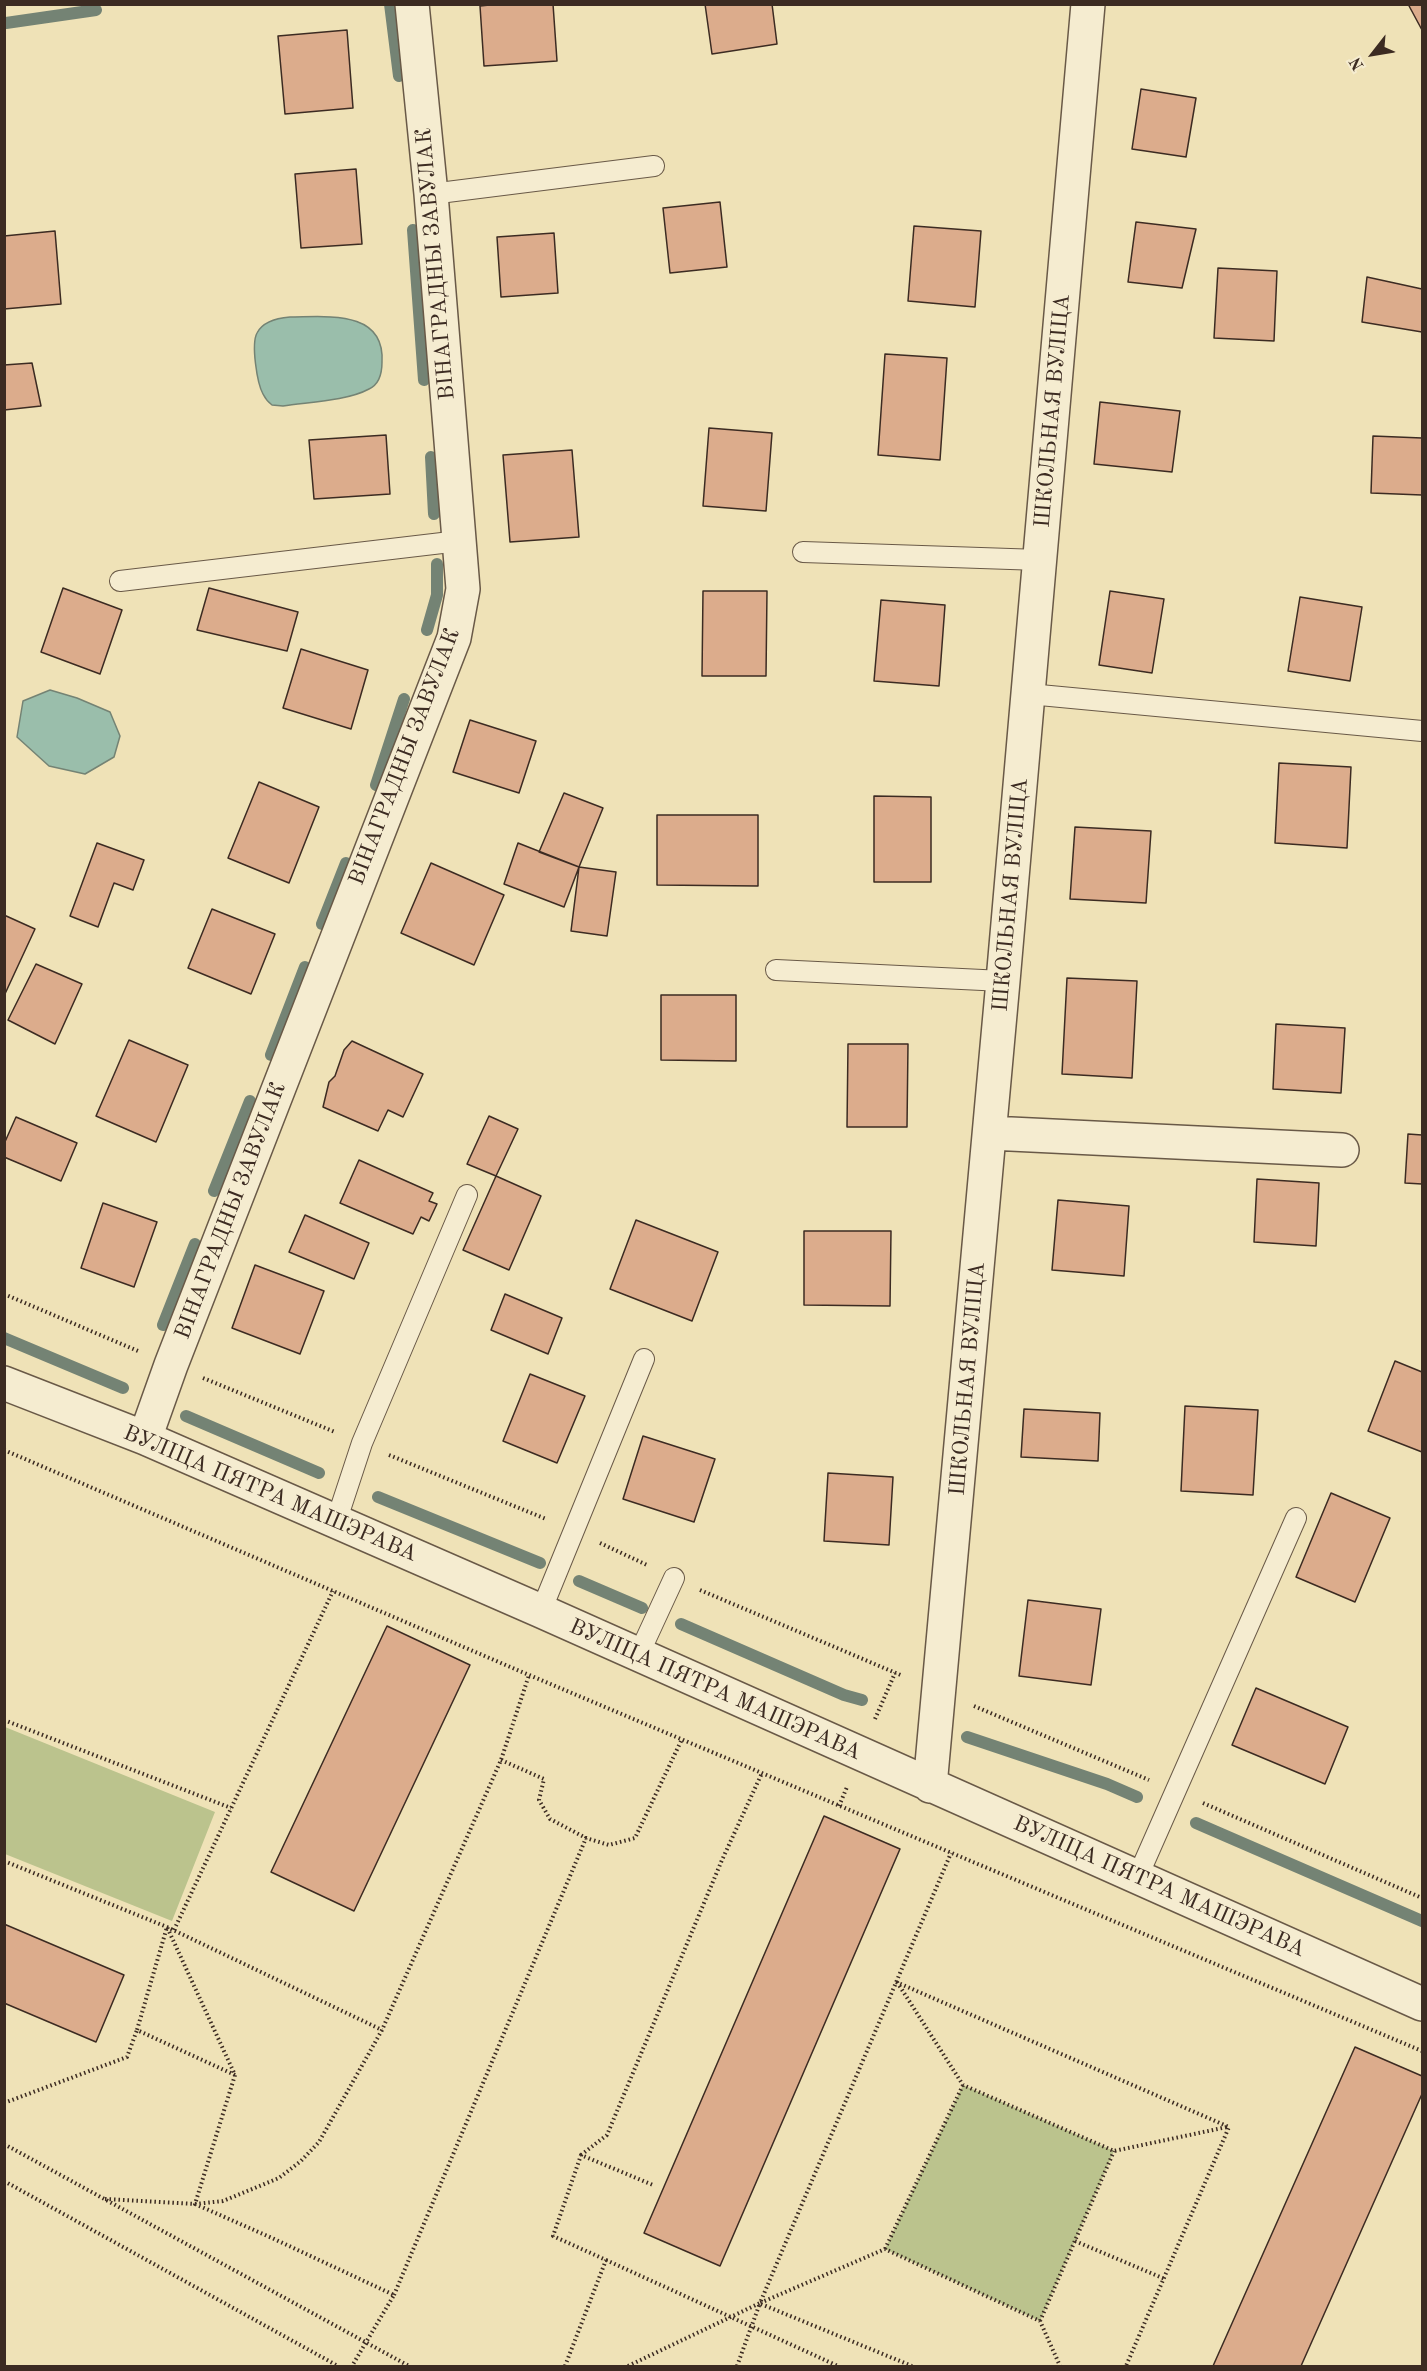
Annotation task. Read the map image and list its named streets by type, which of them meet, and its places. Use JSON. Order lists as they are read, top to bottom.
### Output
{
  "streets": {
    "street": ["ВІНАГРАДНЫ ЗАВУЛАК", "ШКОЛЬНАЯ ВУЛІЦА", "ВУЛІЦА ПЯТРА МАШЭРАВА"]
  },
  "crossings": [
    ["ВІНАГРАДНЫ ЗАВУЛАК", "ВУЛІЦА ПЯТРА МАШЭРАВА"],
    ["ШКОЛЬНАЯ ВУЛІЦА", "ВУЛІЦА ПЯТРА МАШЭРАВА"]
  ],
  "north": "bottom left"
}
